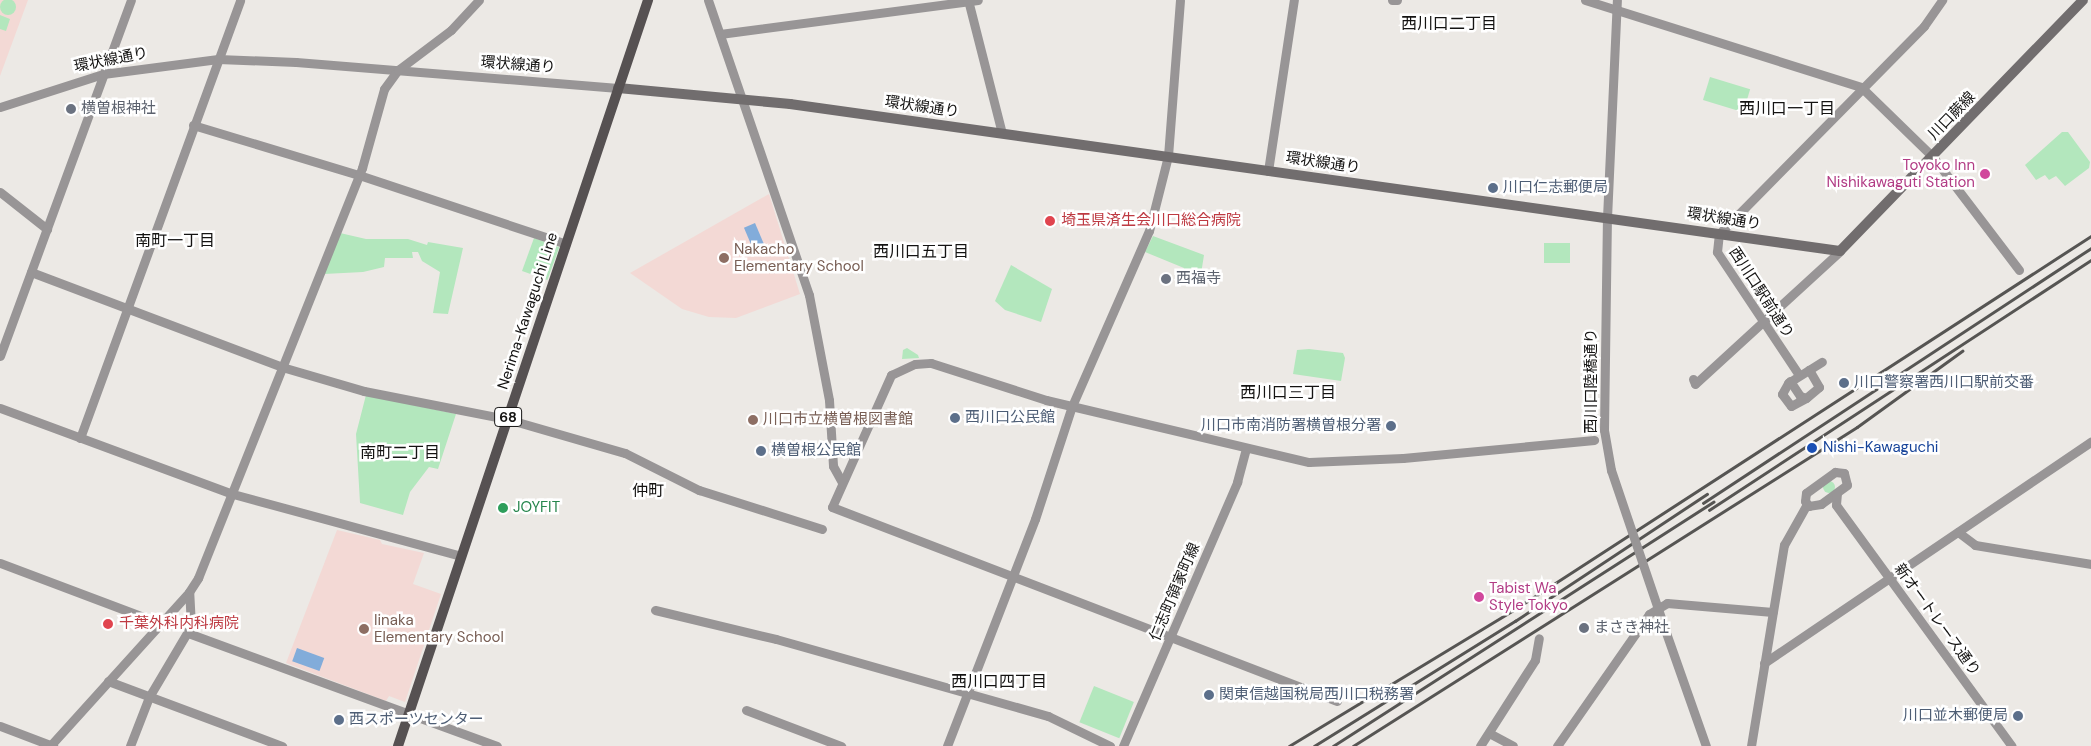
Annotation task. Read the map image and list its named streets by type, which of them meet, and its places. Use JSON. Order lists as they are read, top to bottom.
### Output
{
  "streets": {
    "main road": [
      "環状線通り",
      "川口蕨線",
      "Nerima-Kawaguchi Line",
      "68"
    ],
    "street": [
      "西川口駅前通り",
      "西川口陸橋通り",
      "仁志町領家町線",
      "新オートレース通り"
    ]
  },
  "crossings": [
    ["環状線通り", "川口蕨線"],
    ["環状線通り", "西川口駅前通り"],
    ["環状線通り", "Nerima-Kawaguchi Line"],
    ["環状線通り", "西川口陸橋通り"]
  ],
  "districts": [
    "西川口二丁目",
    "西川口一丁目",
    "南町一丁目",
    "西川口五丁目",
    "西川口三丁目",
    "南町二丁目",
    "仲町",
    "西川口四丁目"
  ],
  "places": [
    "横曽根神社",
    "Toyoko Inn Nishikawaguti Station",
    "川口仁志郵便局",
    "埼玉県済生会川口総合病院",
    "Nakacho Elementary School",
    "西福寺",
    "川口警察署西川口駅前交番",
    "西川口公民館",
    "川口市立横曽根図書館",
    "川口市南消防署横曽根分署",
    "Nishi-Kawaguchi",
    "横曽根公民館",
    "JOYFIT",
    "Tabist Wa Style Tokyo",
    "千葉外科内科病院",
    "まさき神社",
    "Iinaka Elementary School",
    "関東信越国税局西川口税務署",
    "川口並木郵便局",
    "西スポーツセンター"
  ]
}
